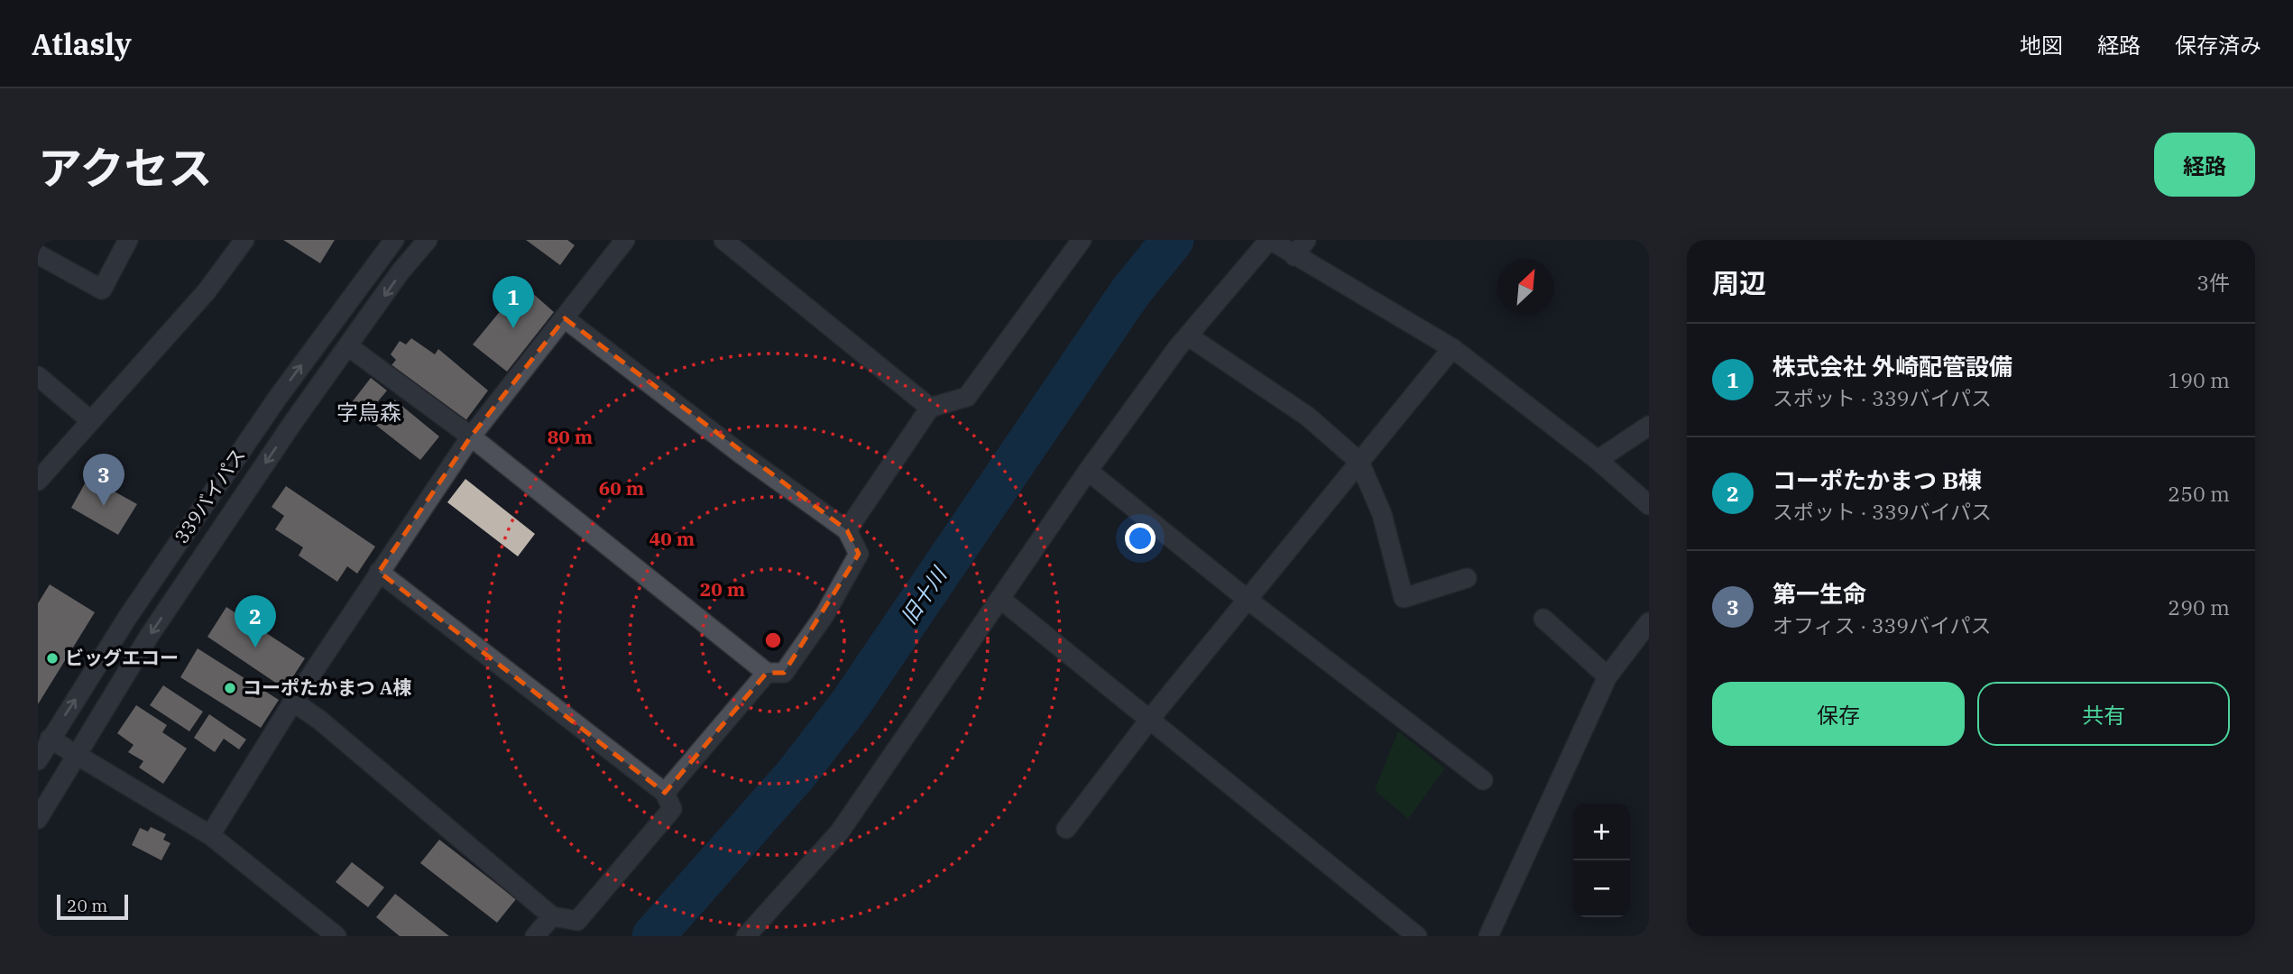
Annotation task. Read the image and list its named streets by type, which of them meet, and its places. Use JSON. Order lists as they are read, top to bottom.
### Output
{
  "streets": {
    "street": ["339バイパス"]
  },
  "districts": ["字烏森"],
  "water": ["旧十川"],
  "places": ["ビッグエコー", "コーポたかまつ A棟"],
  "scale_bar": "20 m",
  "north": "top right",
  "page": {
    "header": "Atlasly",
    "nav": ["地図", "経路", "保存済み"],
    "title": "アクセス",
    "buttons": [
      "経路",
      ["保存", "共有"]
    ],
    "heading": ["周辺", "3件"],
    "pins": ["1", "3", "2"],
    "list": [
      {
        "mark": "1",
        "name": "株式会社 外崎配管設備",
        "note": "スポット · 339バイパス",
        "value": "190 m"
      },
      {
        "mark": "2",
        "name": "コーポたかまつ B棟",
        "note": "スポット · 339バイパス",
        "value": "250 m"
      },
      {
        "mark": "3",
        "name": "第一生命",
        "note": "オフィス · 339バイパス",
        "value": "290 m"
      }
    ],
    "map_buttons": ["+", "−"],
    "scale": "20 m"
  },
  "rings": [
    "80 m",
    "60 m",
    "40 m",
    "20 m"
  ]
}
